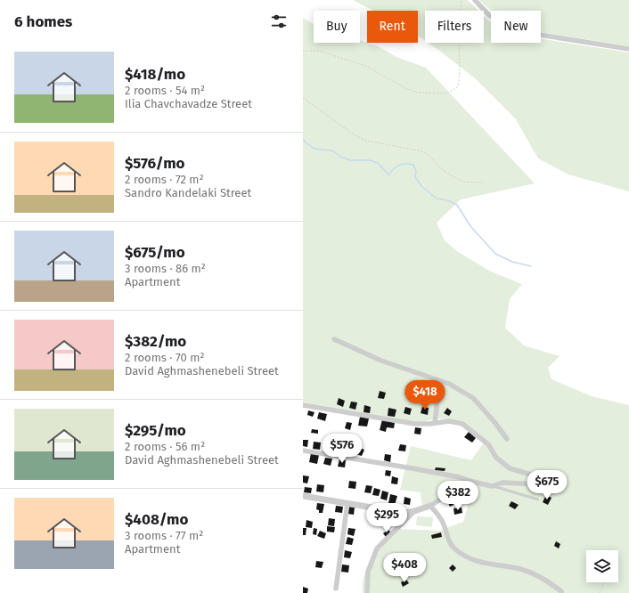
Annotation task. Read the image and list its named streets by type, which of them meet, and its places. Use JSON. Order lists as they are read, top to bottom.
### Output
{
  "page": {
    "heading": "6 homes",
    "chip": [
      "Buy",
      "Rent",
      "Filters",
      "New"
    ],
    "list": [
      {
        "name": "$418/mo",
        "note": "2 rooms · 54 m² · Ilia Chavchavadze Street"
      },
      {
        "name": "$576/mo",
        "note": "2 rooms · 72 m² · Sandro Kandelaki Street"
      },
      {
        "name": "$675/mo",
        "note": "3 rooms · 86 m² · Apartment"
      },
      {
        "name": "$382/mo",
        "note": "2 rooms · 70 m² · David Aghmashenebeli Street"
      },
      {
        "name": "$295/mo",
        "note": "2 rooms · 56 m² · David Aghmashenebeli Street"
      },
      {
        "name": "$408/mo",
        "note": "3 rooms · 77 m² · Apartment"
      }
    ],
    "price": [
      "$418",
      "$576",
      "$675",
      "$382",
      "$295",
      "$408"
    ]
  }
}
